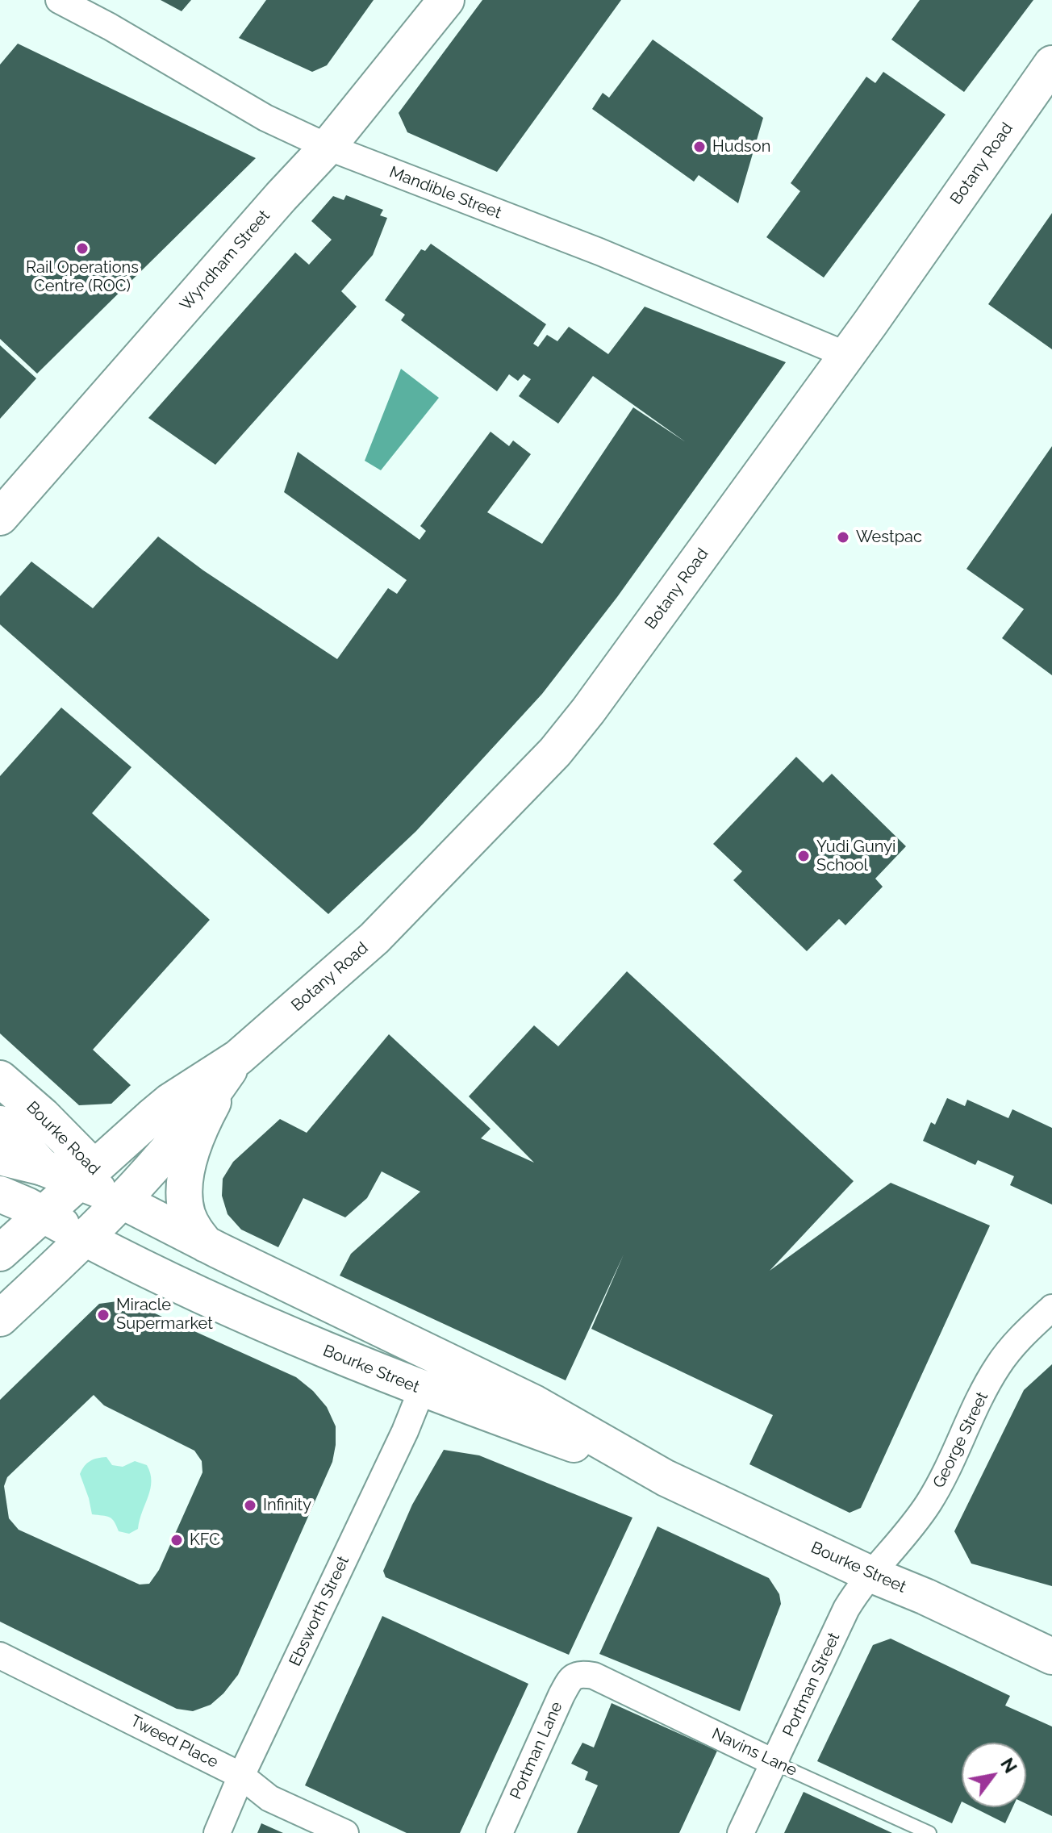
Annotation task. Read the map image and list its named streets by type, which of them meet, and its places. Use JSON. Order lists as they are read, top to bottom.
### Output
{
  "streets": {
    "main road": [
      "Botany Road",
      "Wyndham Street",
      "Bourke Road",
      "Bourke Street"
    ],
    "street": [
      "Mandible Street",
      "George Street",
      "Ebsworth Street",
      "Portman Street",
      "Tweed Place",
      "Portman Lane",
      "Navins Lane"
    ]
  },
  "crossings": [
    ["Botany Road", "Mandible Street"],
    ["Botany Road", "Bourke Road"],
    ["Botany Road", "Bourke Street"],
    ["Mandible Street", "Wyndham Street"],
    ["Bourke Road", "Bourke Street"],
    ["Bourke Street", "George Street"],
    ["Bourke Street", "Ebsworth Street"],
    ["Bourke Street", "Portman Street"],
    ["George Street", "Portman Street"],
    ["Ebsworth Street", "Tweed Place"],
    ["Portman Street", "Navins Lane"],
    ["Portman Lane", "Navins Lane"]
  ],
  "places": [
    "Hudson",
    "Rail Operations Centre (ROC)",
    "Westpac",
    "Yudi Gunyi School",
    "Miracle Supermarket",
    "Infinity",
    "KFC"
  ],
  "north": "top right"
}
